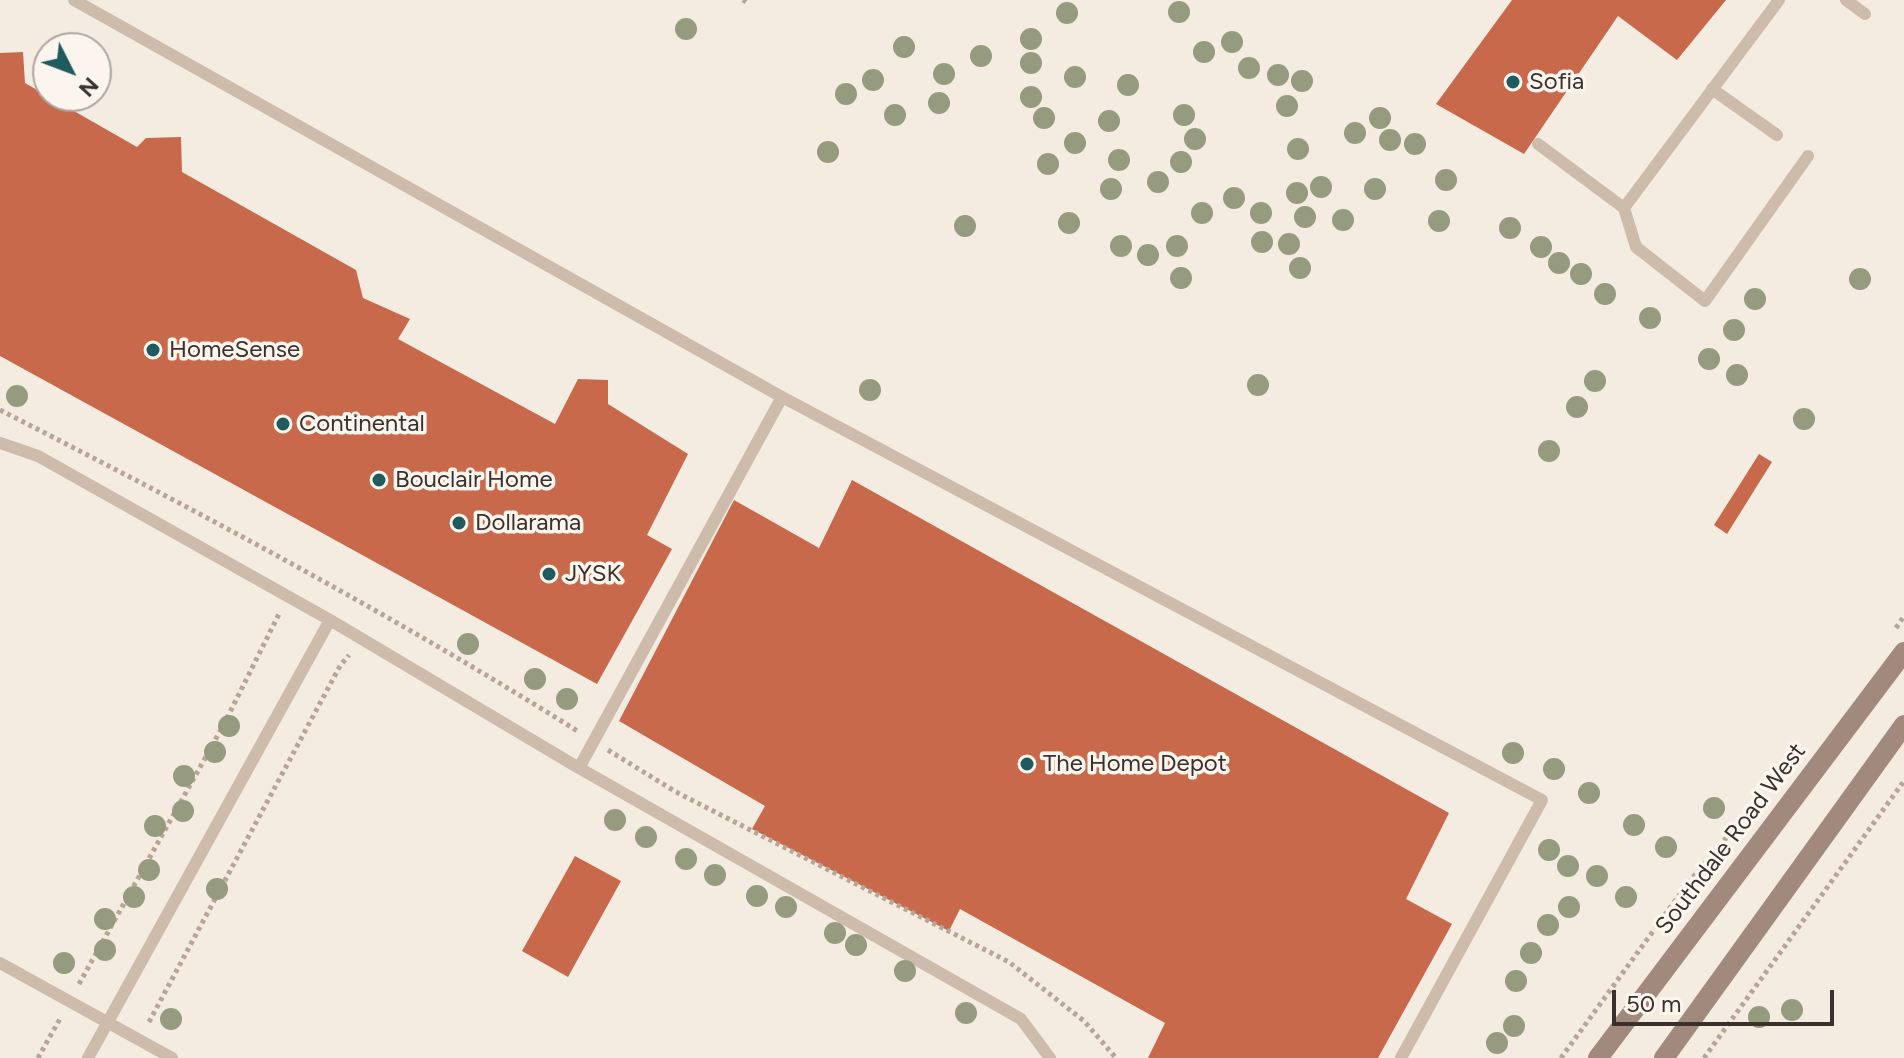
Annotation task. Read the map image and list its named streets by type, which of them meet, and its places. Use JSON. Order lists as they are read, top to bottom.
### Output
{
  "streets": {
    "main road": ["Southdale Road West"]
  },
  "places": [
    "Sofia",
    "HomeSense",
    "Continental",
    "Bouclair Home",
    "Dollarama",
    "JYSK",
    "The Home Depot"
  ],
  "scale_bar": "50 m",
  "north": "bottom right"
}
